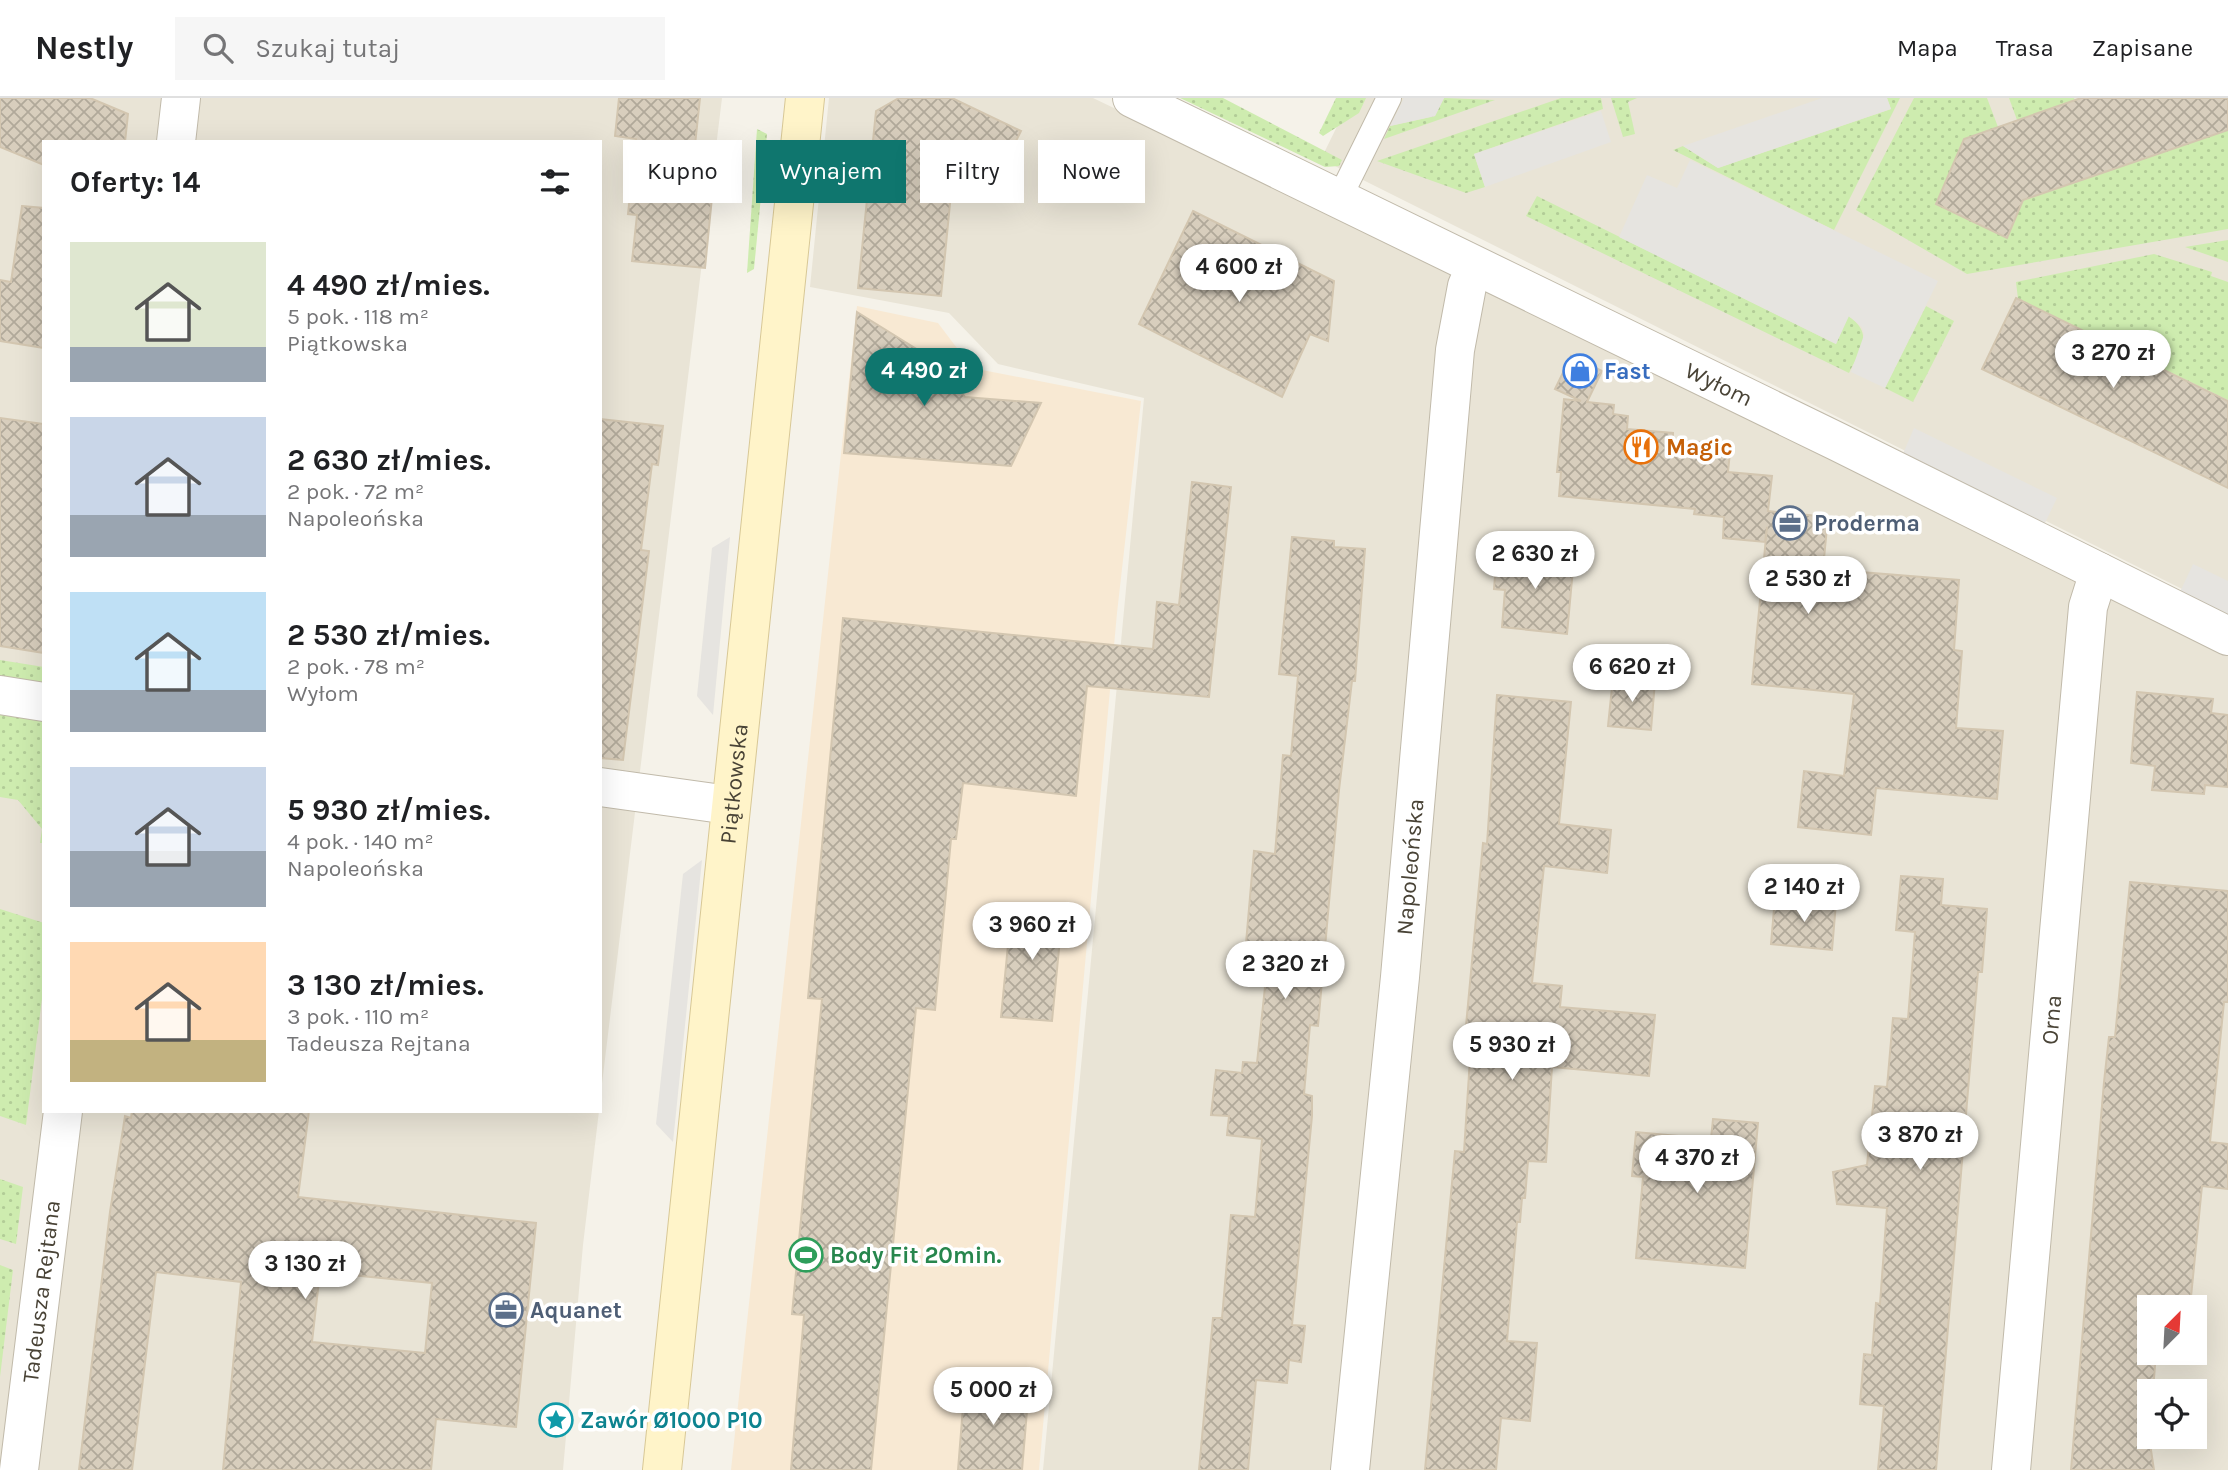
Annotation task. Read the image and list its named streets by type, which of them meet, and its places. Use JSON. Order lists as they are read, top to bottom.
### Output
{
  "streets": {
    "street": [
      "Wyłom",
      "Piątkowska",
      "Napoleońska",
      "Orna",
      "Tadeusza Rejtana"
    ]
  },
  "crossings": [
    ["Wyłom", "Napoleońska"],
    ["Wyłom", "Orna"]
  ],
  "places": {
    "shop": ["Fast"],
    "restaurant": ["Magic"],
    "office": ["Proderma", "Aquanet"],
    "sports": ["Body Fit 20min."],
    "place": ["Zawór Ø1000 P10"]
  },
  "north": "top right",
  "page": {
    "header": "Nestly",
    "search": "Szukaj tutaj",
    "nav": ["Mapa", "Trasa", "Zapisane"],
    "chip": [
      "Kupno",
      "Wynajem",
      "Filtry",
      "Nowe"
    ],
    "heading": "Oferty: 14",
    "list": [
      {
        "name": "4 490 zł/mies.",
        "note": "5 pok. · 118 m² · Piątkowska"
      },
      {
        "name": "2 630 zł/mies.",
        "note": "2 pok. · 72 m² · Napoleońska"
      },
      {
        "name": "2 530 zł/mies.",
        "note": "2 pok. · 78 m² · Wyłom"
      },
      {
        "name": "5 930 zł/mies.",
        "note": "4 pok. · 140 m² · Napoleońska"
      },
      {
        "name": "3 130 zł/mies.",
        "note": "3 pok. · 110 m² · Tadeusza Rejtana"
      }
    ],
    "price": [
      "4 600 zł",
      "3 270 zł",
      "4 490 zł",
      "2 630 zł",
      "2 530 zł",
      "6 620 zł",
      "2 140 zł",
      "3 960 zł",
      "2 320 zł",
      "5 930 zł",
      "3 870 zł",
      "4 370 zł",
      "3 130 zł",
      "5 000 zł"
    ]
  }
}
